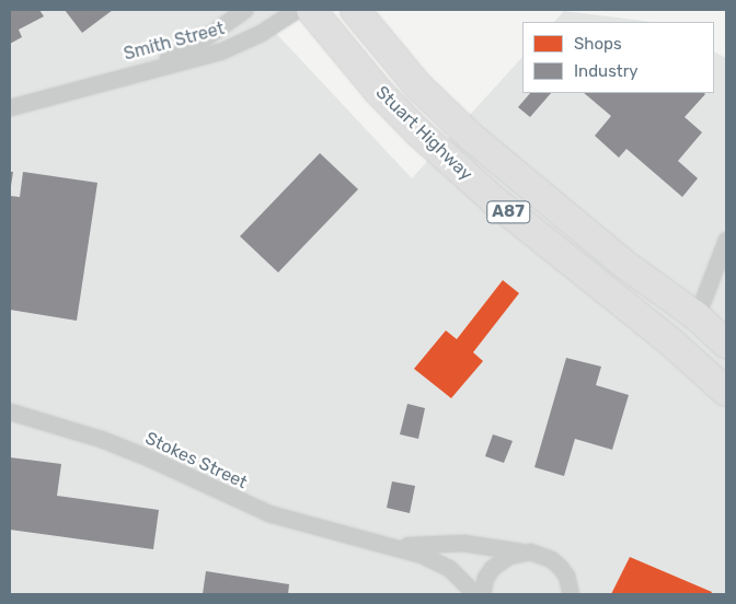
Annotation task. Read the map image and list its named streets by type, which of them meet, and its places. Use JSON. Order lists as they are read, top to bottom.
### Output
{
  "streets": {
    "highway": ["Stuart Highway", "A87"],
    "street": ["Smith Street", "Stokes Street"]
  },
  "legend": ["Shops", "Industry"]
}
